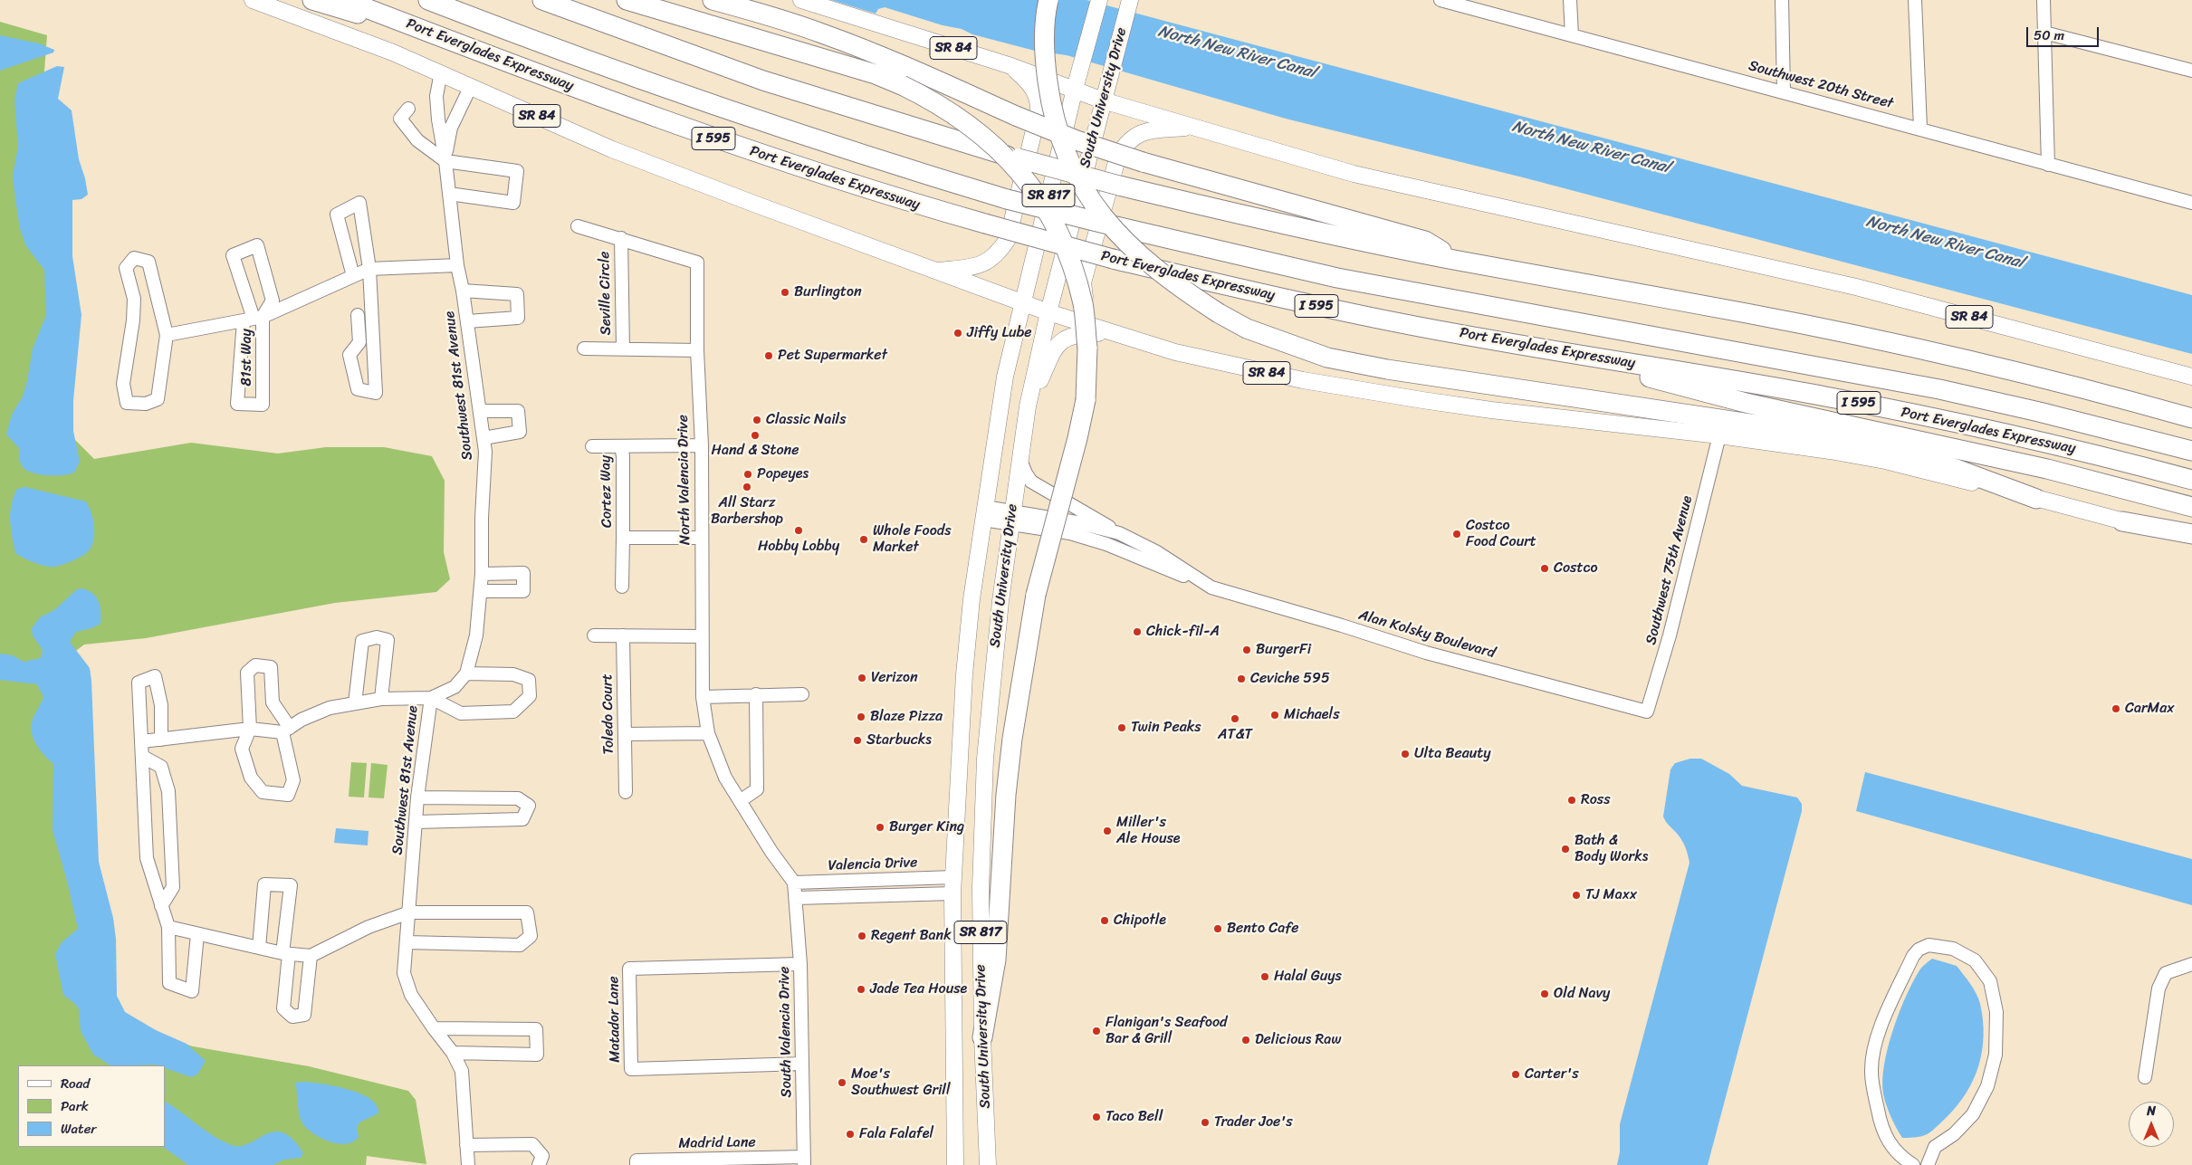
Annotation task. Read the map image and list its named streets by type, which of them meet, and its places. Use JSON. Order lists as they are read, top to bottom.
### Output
{
  "streets": {
    "highway": ["Port Everglades Expressway", "I 595"],
    "main road": ["SR 84", "South University Drive", "SR 817"],
    "street": [
      "Southwest 20th Street",
      "Seville Circle",
      "81st Way",
      "Southwest 81st Avenue",
      "North Valencia Drive",
      "Cortez Way",
      "Southwest 75th Avenue",
      "Alan Kolsky Boulevard",
      "Toledo Court",
      "Valencia Drive",
      "Matador Lane",
      "South Valencia Drive",
      "Madrid Lane"
    ]
  },
  "crossings": [
    ["SR 84", "South University Drive"],
    ["SR 84", "Southwest 81st Avenue"],
    ["SR 84", "Southwest 75th Avenue"],
    ["South University Drive", "Alan Kolsky Boulevard"],
    ["South University Drive", "Valencia Drive"],
    ["Seville Circle", "North Valencia Drive"],
    ["North Valencia Drive", "Cortez Way"],
    ["North Valencia Drive", "Valencia Drive"],
    ["North Valencia Drive", "South Valencia Drive"],
    ["Southwest 75th Avenue", "Alan Kolsky Boulevard"],
    ["Matador Lane", "South Valencia Drive"],
    ["South Valencia Drive", "Madrid Lane"]
  ],
  "water": ["North New River Canal"],
  "places": [
    "Burlington",
    "Jiffy Lube",
    "Pet Supermarket",
    "Classic Nails",
    "Hand & Stone",
    "Popeyes",
    "All Starz Barbershop",
    "Hobby Lobby",
    "Costco Food Court",
    "Whole Foods Market",
    "Costco",
    "Chick-fil-A",
    "BurgerFi",
    "Verizon",
    "Ceviche 595",
    "CarMax",
    "Michaels",
    "Blaze Pizza",
    "AT&T",
    "Twin Peaks",
    "Starbucks",
    "Ulta Beauty",
    "Ross",
    "Burger King",
    "Miller's Ale House",
    "Bath & Body Works",
    "TJ Maxx",
    "Chipotle",
    "Bento Cafe",
    "Regent Bank",
    "Halal Guys",
    "Jade Tea House",
    "Old Navy",
    "Flanigan's Seafood Bar & Grill",
    "Delicious Raw",
    "Carter's",
    "Moe's Southwest Grill",
    "Taco Bell",
    "Trader Joe's",
    "Fala Falafel"
  ],
  "legend": ["Road", "Park", "Water"],
  "scale_bar": "50 m",
  "north": "top"
}
